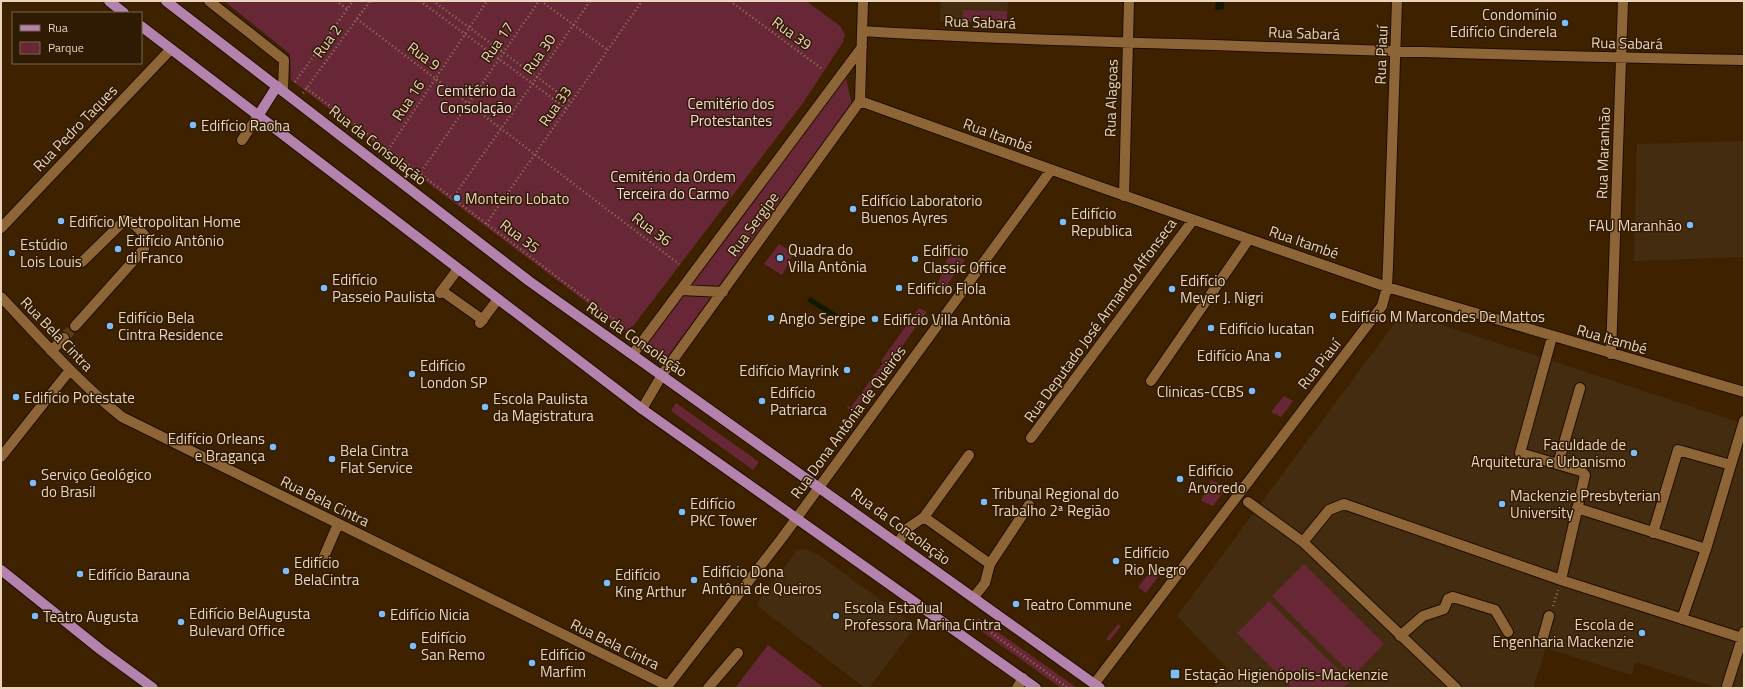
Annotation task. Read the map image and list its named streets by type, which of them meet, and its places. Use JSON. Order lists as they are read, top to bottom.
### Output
{
  "streets": {
    "main road": ["Rua da Consolação"],
    "street": [
      "Rua Sabará",
      "Rua Piauí",
      "Rua Alagoas",
      "Rua Pedro Taques",
      "Rua Itambé",
      "Rua Maranhão",
      "Rua Sergipe",
      "Rua Deputado José Armando Affonseca",
      "Rua Bela Cintra",
      "Rua Dona Antônia de Queirós"
    ],
    "path": [
      "Rua 39",
      "Rua 2",
      "Rua 17",
      "Rua 30",
      "Rua 9",
      "Rua 16",
      "Rua 33",
      "Rua 36",
      "Rua 35"
    ]
  },
  "crossings": [
    ["Rua Sabará", "Rua Piauí"],
    ["Rua Sabará", "Rua Alagoas"],
    ["Rua Sabará", "Rua Maranhão"],
    ["Rua 2", "Rua 9"],
    ["Rua 2", "Rua 35"],
    ["Rua 17", "Rua 9"],
    ["Rua 17", "Rua 35"],
    ["Rua 30", "Rua 9"],
    ["Rua 30", "Rua 35"],
    ["Rua Piauí", "Rua Itambé"],
    ["Rua Piauí", "Rua da Consolação"],
    ["Rua 9", "Rua 16"],
    ["Rua 9", "Rua 33"],
    ["Rua 9", "Rua 36"],
    ["Rua Alagoas", "Rua Itambé"],
    ["Rua 16", "Rua 35"],
    ["Rua 33", "Rua 36"],
    ["Rua 33", "Rua 35"],
    ["Rua Itambé", "Rua Maranhão"],
    ["Rua Itambé", "Rua Sergipe"],
    ["Rua Itambé", "Rua Deputado José Armando Affonseca"],
    ["Rua Itambé", "Rua Dona Antônia de Queirós"],
    ["Rua da Consolação", "Rua Sergipe"],
    ["Rua da Consolação", "Rua Dona Antônia de Queirós"],
    ["Rua Bela Cintra", "Rua Dona Antônia de Queirós"]
  ],
  "parks": ["Cemitério da Consolação", "Cemitério dos Protestantes", "Cemitério da Ordem Terceira do Carmo"],
  "places": {
    "other": [
      "Condomínio Edifício Cinderela",
      "Edifício Raoha",
      "Monteiro Lobato",
      "Edifício Laboratorio Buenos Ayres",
      "Edifício Metropolitan Home",
      "Edifício Republica",
      "FAU Maranhão",
      "Edifício Antônio di Franco",
      "Estúdio Lois Louis",
      "Quadra do Villa Antônia",
      "Edifício Classic Office",
      "Edifício Passeio Paulista",
      "Edifício Flola",
      "Edifício Meyer J. Nigri",
      "Edifício M Marcondes De Mattos",
      "Anglo Sergipe",
      "Edifício Villa Antônia",
      "Edifício Bela Cintra Residence",
      "Edifício Iucatan",
      "Edifício Ana",
      "Edifício Mayrink",
      "Edifício London SP",
      "Clinicas-CCBS",
      "Edifício Potestate",
      "Edifício Patriarca",
      "Escola Paulista da Magistratura",
      "Edifício Orleans e Bragança",
      "Faculdade de Arquitetura e Urbanismo",
      "Bela Cintra Flat Service",
      "Edifício Arvoredo",
      "Serviço Geológico do Brasil",
      "Tribunal Regional do Trabalho 2ª Região",
      "Mackenzie Presbyterian University",
      "Edifício PKC Tower",
      "Edifício Rio Negro",
      "Edifício BelaCintra",
      "Edifício Barauna",
      "Edifício Dona Antônia de Queiros",
      "Edifício King Arthur",
      "Teatro Commune",
      "Edifício Nicia",
      "Teatro Augusta",
      "Escola Estadual Professora Marina Cintra",
      "Edifício BelAugusta Bulevard Office",
      "Escola de Engenharia Mackenzie",
      "Edifício San Remo",
      "Edifício Marfim"
    ],
    "transit": ["Estação Higienópolis-Mackenzie"]
  },
  "legend": ["Rua", "Parque"]
}
